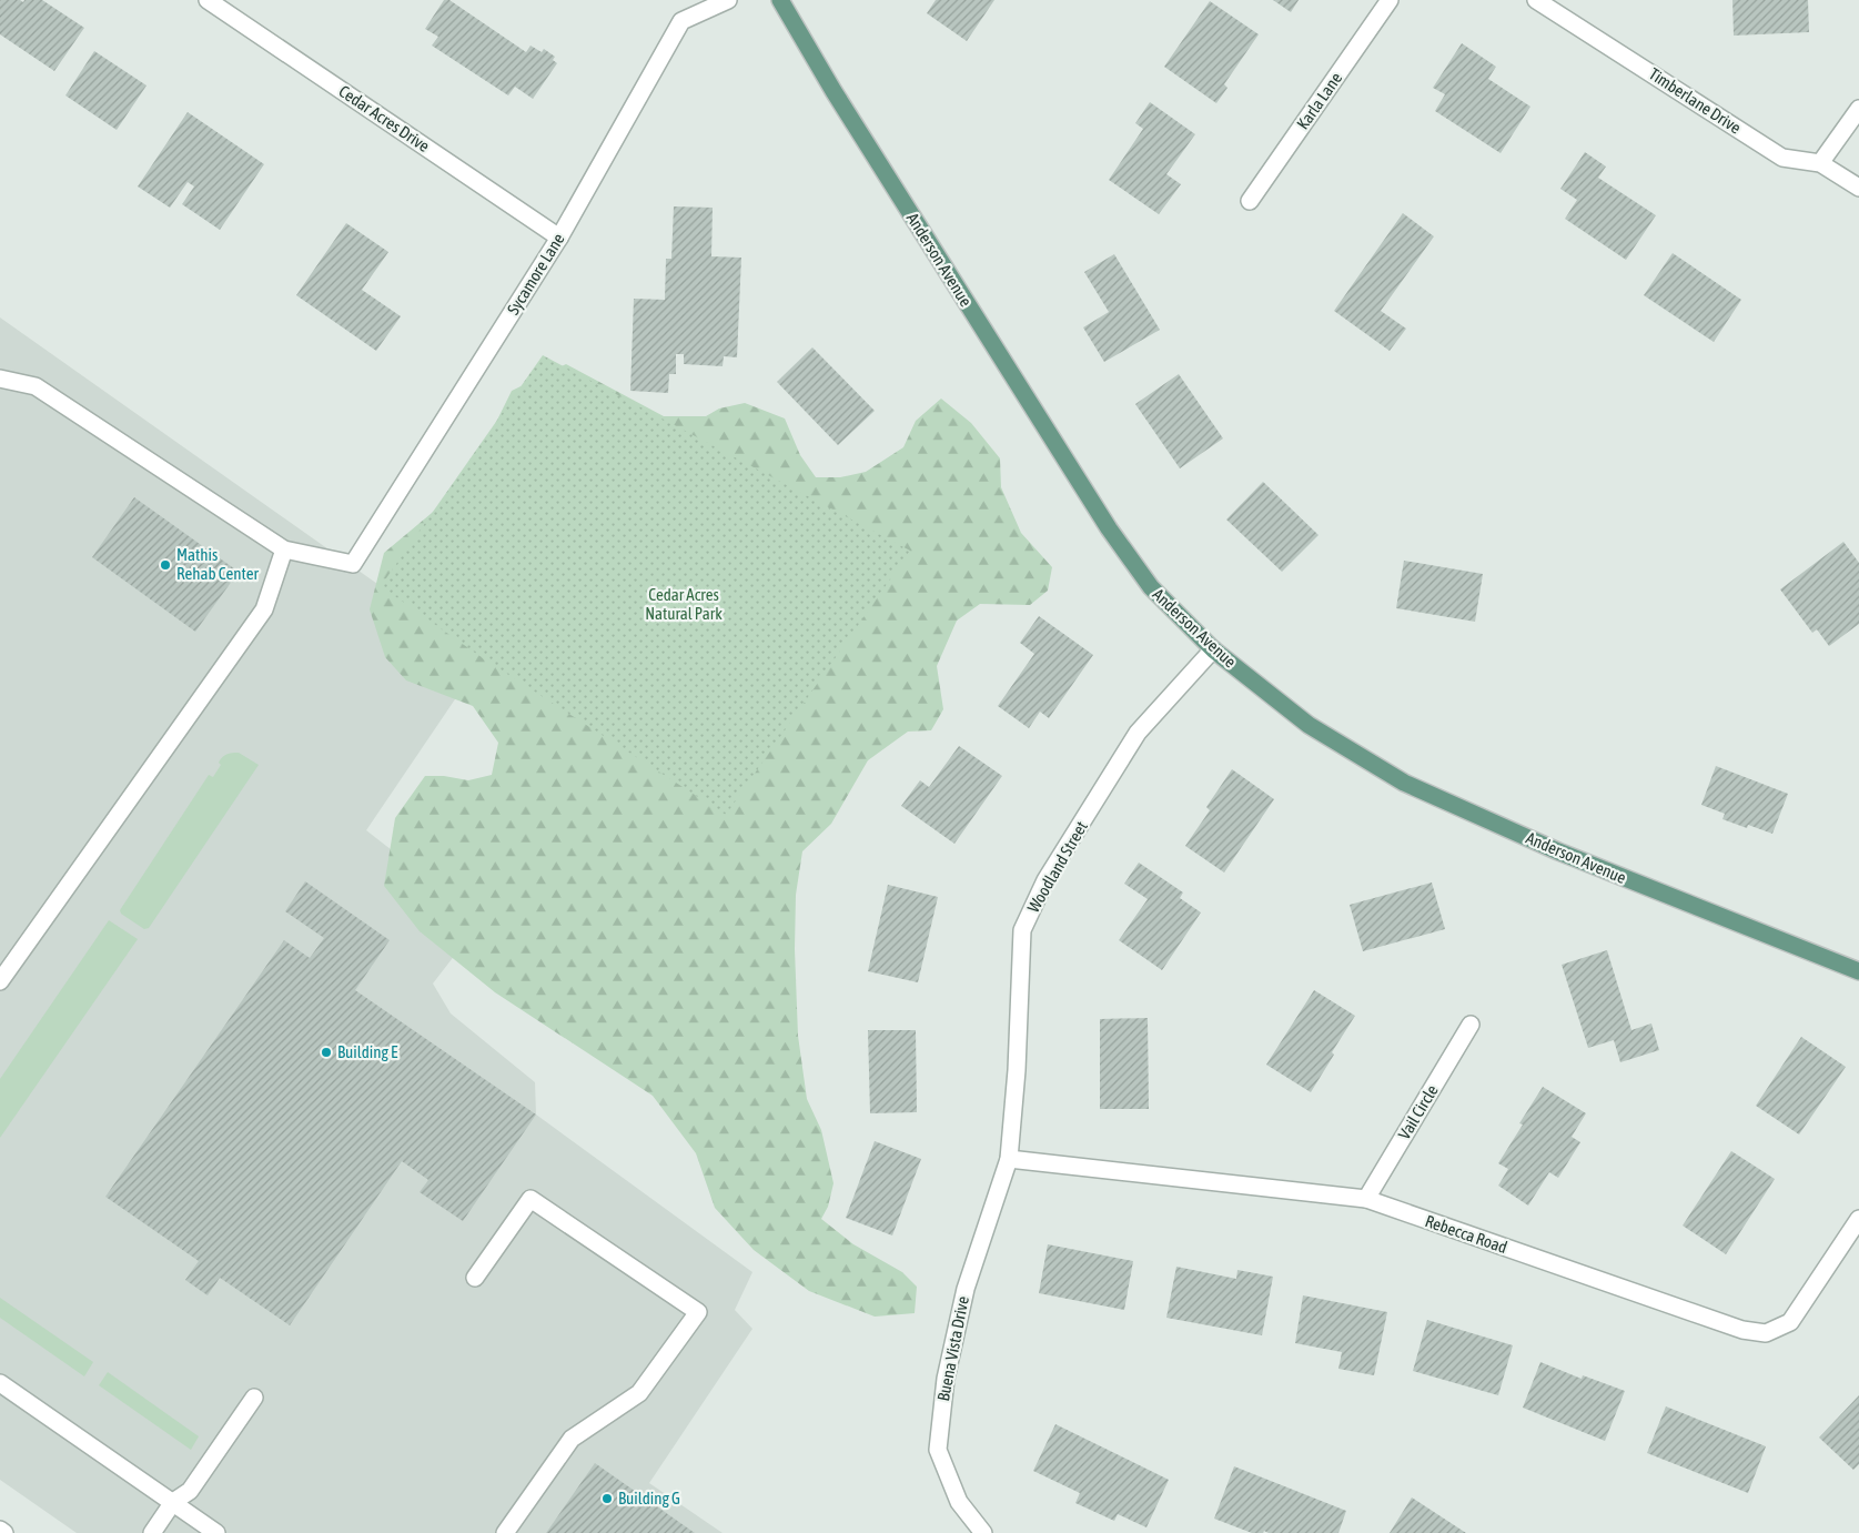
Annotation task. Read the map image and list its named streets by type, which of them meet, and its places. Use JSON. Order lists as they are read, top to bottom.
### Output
{
  "streets": {
    "main road": ["Anderson Avenue"],
    "street": [
      "Karla Lane",
      "Timberlane Drive",
      "Cedar Acres Drive",
      "Sycamore Lane",
      "Woodland Street",
      "Vail Circle",
      "Rebecca Road",
      "Buena Vista Drive"
    ]
  },
  "crossings": [
    ["Cedar Acres Drive", "Sycamore Lane"],
    ["Anderson Avenue", "Woodland Street"],
    ["Woodland Street", "Rebecca Road"],
    ["Woodland Street", "Buena Vista Drive"],
    ["Vail Circle", "Rebecca Road"],
    ["Rebecca Road", "Buena Vista Drive"]
  ],
  "parks": ["Cedar Acres Natural Park"],
  "places": ["Mathis Rehab Center", "Building E", "Building G"]
}
